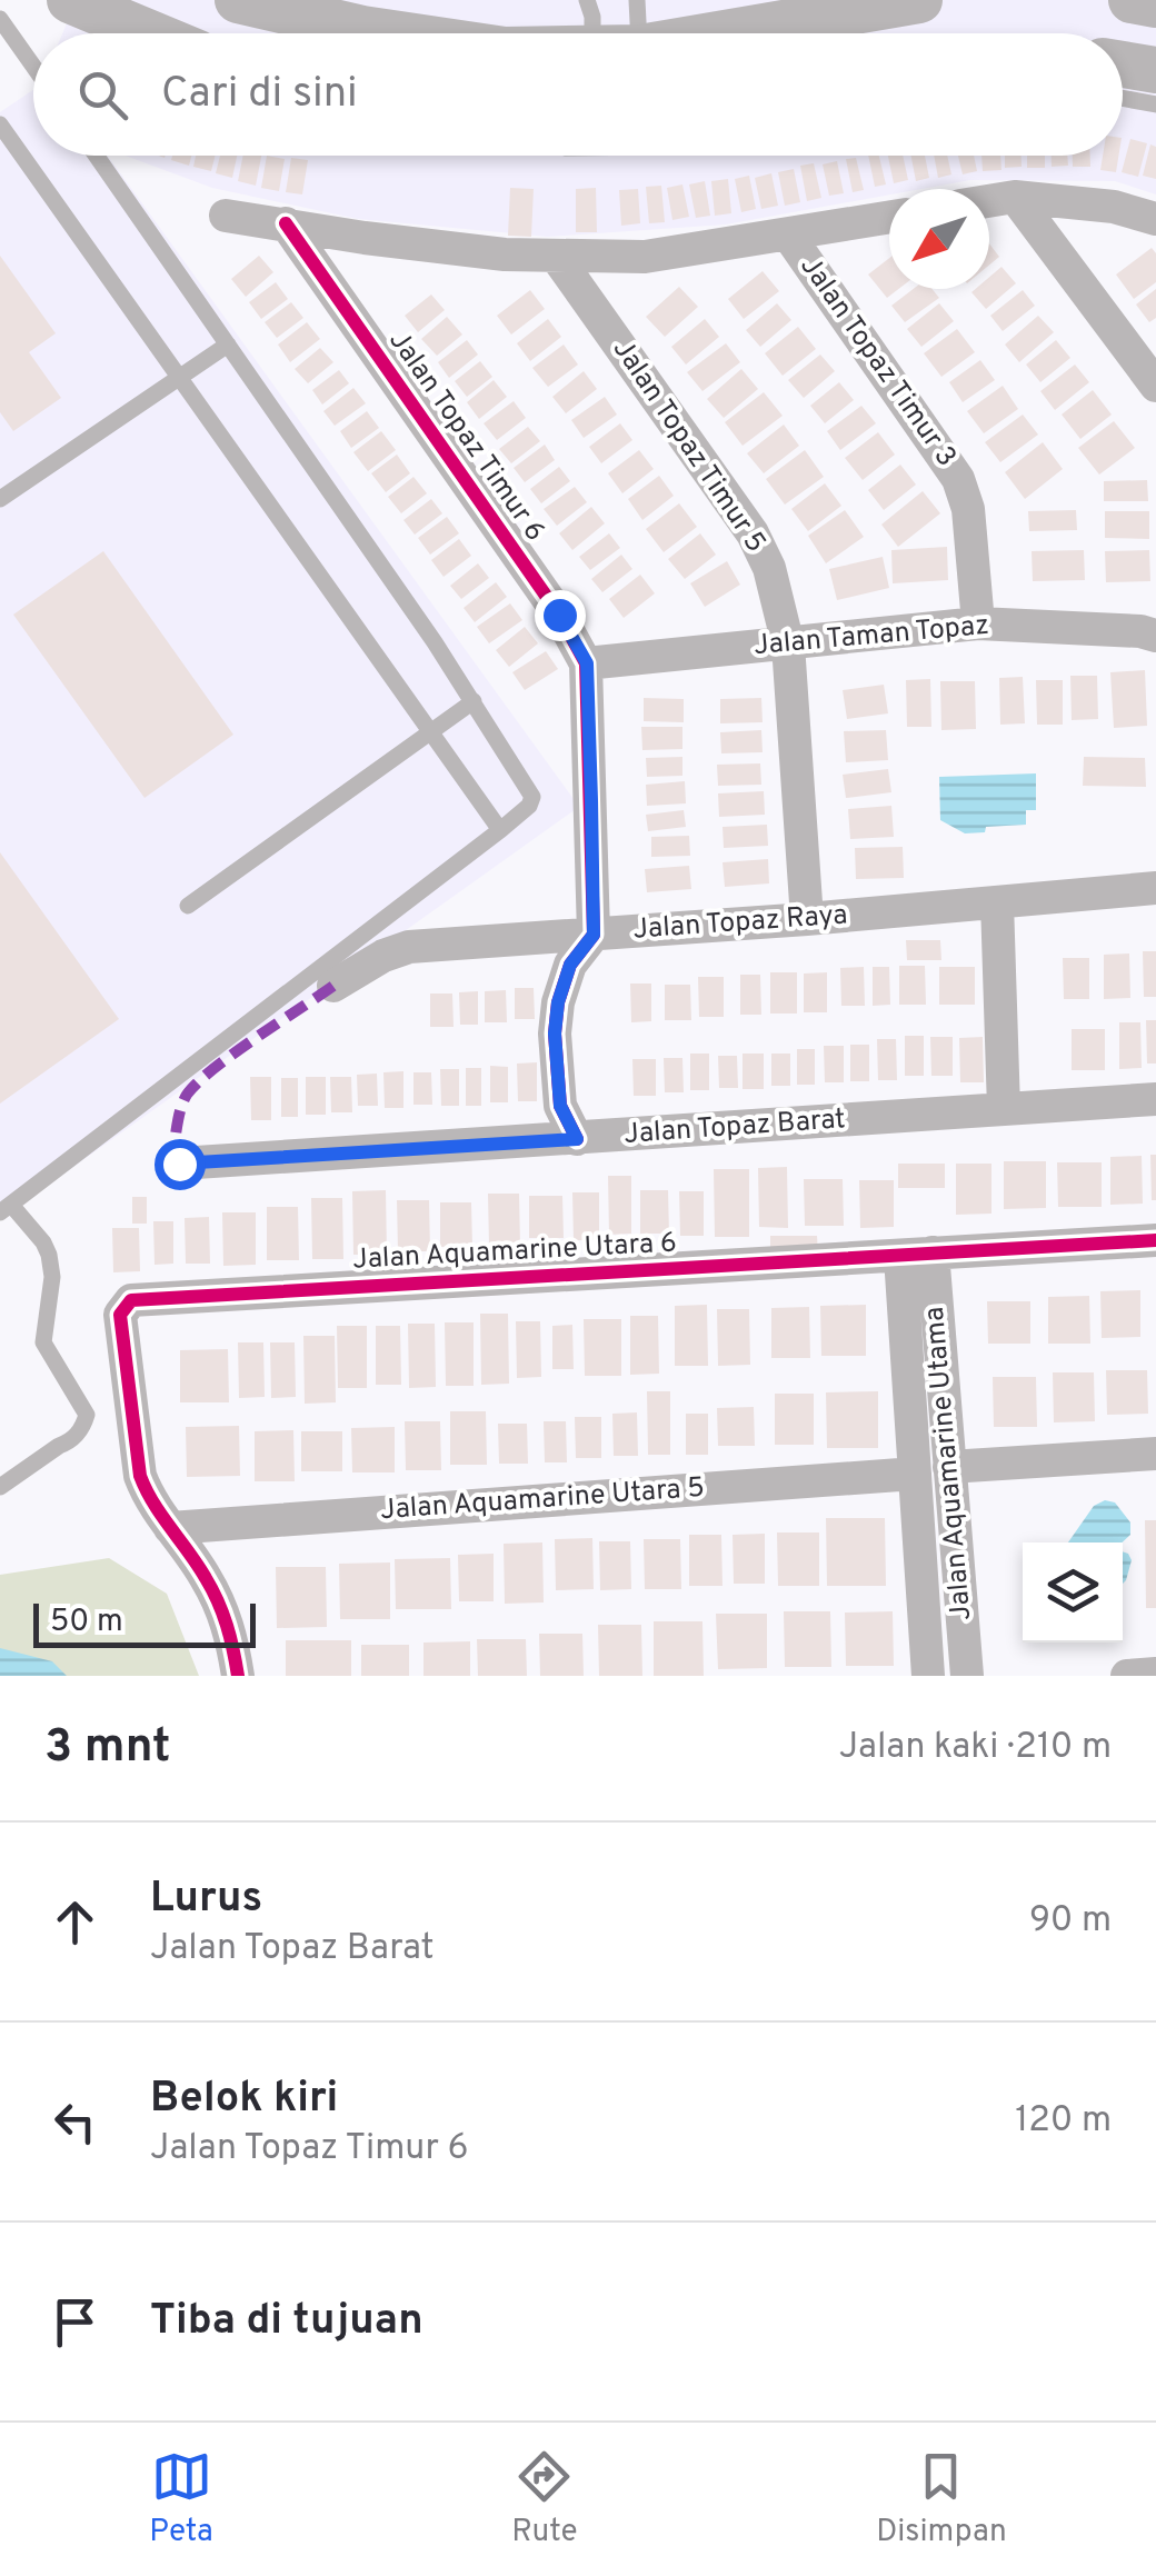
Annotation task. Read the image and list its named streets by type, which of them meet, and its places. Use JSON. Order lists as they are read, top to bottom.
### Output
{
  "streets": {
    "street": [
      "Jalan Topaz Timur 3",
      "Jalan Topaz Timur 6",
      "Jalan Topaz Timur 5",
      "Jalan Taman Topaz",
      "Jalan Topaz Raya",
      "Jalan Topaz Barat",
      "Jalan Aquamarine Utara 6",
      "Jalan Aquamarine Utama",
      "Jalan Aquamarine Utara 5"
    ]
  },
  "crossings": [
    ["Jalan Topaz Timur 3", "Jalan Taman Topaz"],
    ["Jalan Topaz Timur 6", "Jalan Taman Topaz"],
    ["Jalan Topaz Timur 6", "Jalan Topaz Raya"],
    ["Jalan Topaz Timur 5", "Jalan Taman Topaz"],
    ["Jalan Topaz Timur 5", "Jalan Topaz Raya"],
    ["Jalan Aquamarine Utara 6", "Jalan Aquamarine Utama"],
    ["Jalan Aquamarine Utara 6", "Jalan Aquamarine Utara 5"],
    ["Jalan Aquamarine Utama", "Jalan Aquamarine Utara 5"]
  ],
  "scale_bar": "50 m",
  "north": "bottom left",
  "page": {
    "search": "Cari di sini",
    "scale": "50 m",
    "heading": ["3 mnt", "Jalan kaki · 210 m"],
    "list": [
      ["Lurus", "Jalan Topaz Barat", "90 m"],
      ["Belok kiri", "Jalan Topaz Timur 6", "120 m"],
      "Tiba di tujuan"
    ],
    "nav": ["Peta", "Rute", "Disimpan"]
  }
}
